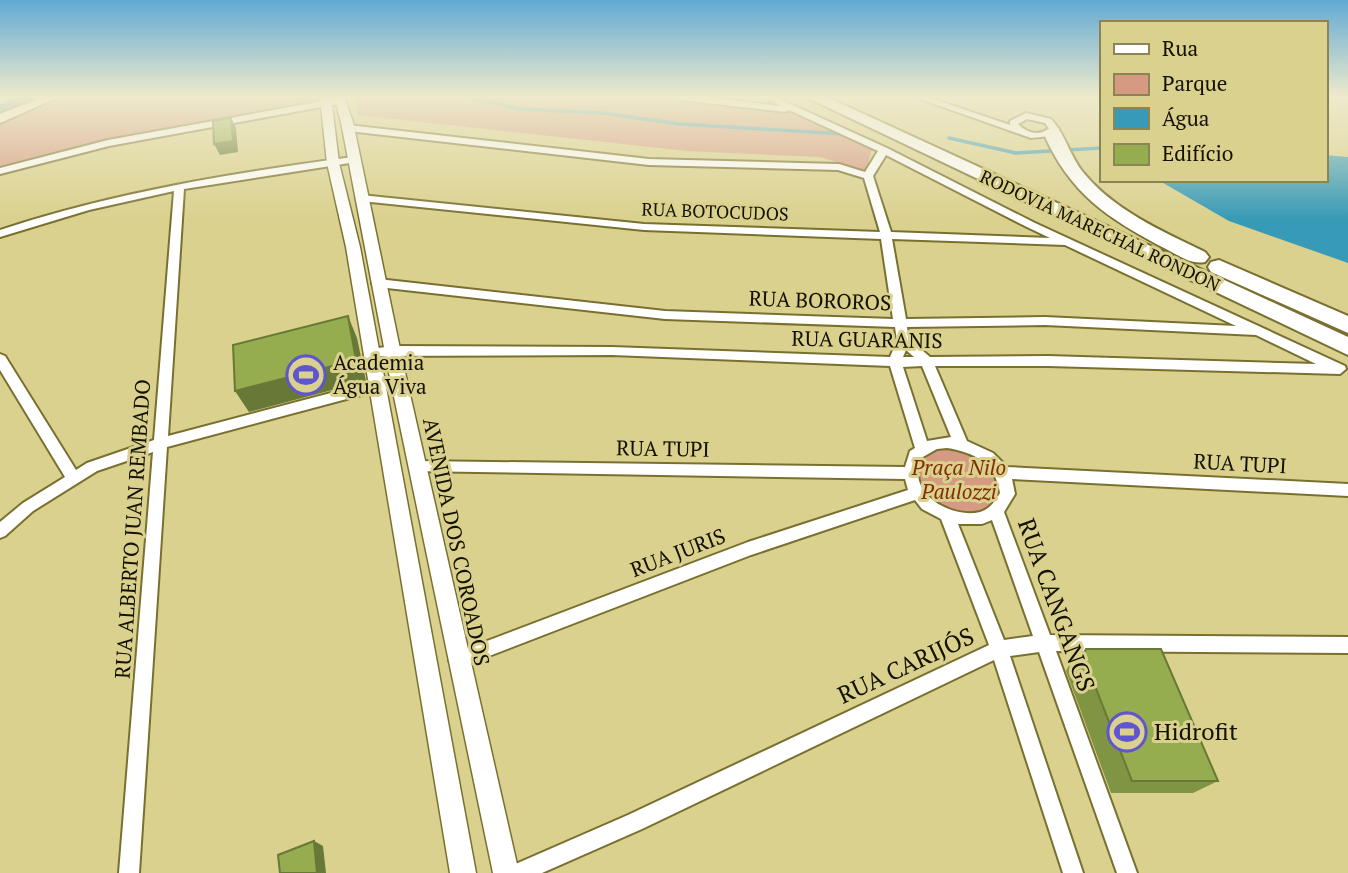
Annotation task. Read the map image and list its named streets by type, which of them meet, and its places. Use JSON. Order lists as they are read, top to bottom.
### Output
{
  "streets": {
    "highway": ["RODOVIA MARECHAL RONDON"],
    "street": [
      "RUA BOTOCUDOS",
      "RUA BOROROS",
      "RUA GUARANIS",
      "RUA TUPI",
      "RUA ALBERTO JUAN REMBADO",
      "AVENIDA DOS COROADOS",
      "RUA JURIS",
      "RUA CANGANGS",
      "RUA CARIJÓS"
    ]
  },
  "crossings": [
    ["RUA BOTOCUDOS", "AVENIDA DOS COROADOS"],
    ["RUA BOROROS", "AVENIDA DOS COROADOS"],
    ["RUA GUARANIS", "AVENIDA DOS COROADOS"],
    ["RUA TUPI", "AVENIDA DOS COROADOS"],
    ["RUA TUPI", "RUA JURIS"],
    ["RUA TUPI", "RUA CANGANGS"],
    ["AVENIDA DOS COROADOS", "RUA JURIS"],
    ["RUA JURIS", "RUA CANGANGS"],
    ["RUA CANGANGS", "RUA CARIJÓS"]
  ],
  "parks": ["Praça Nilo Paulozzi"],
  "places": {
    "sports": ["Academia Água Viva", "Hidrofit"]
  },
  "legend": [
    "Rua",
    "Parque",
    "Água",
    "Edifício"
  ]
}
